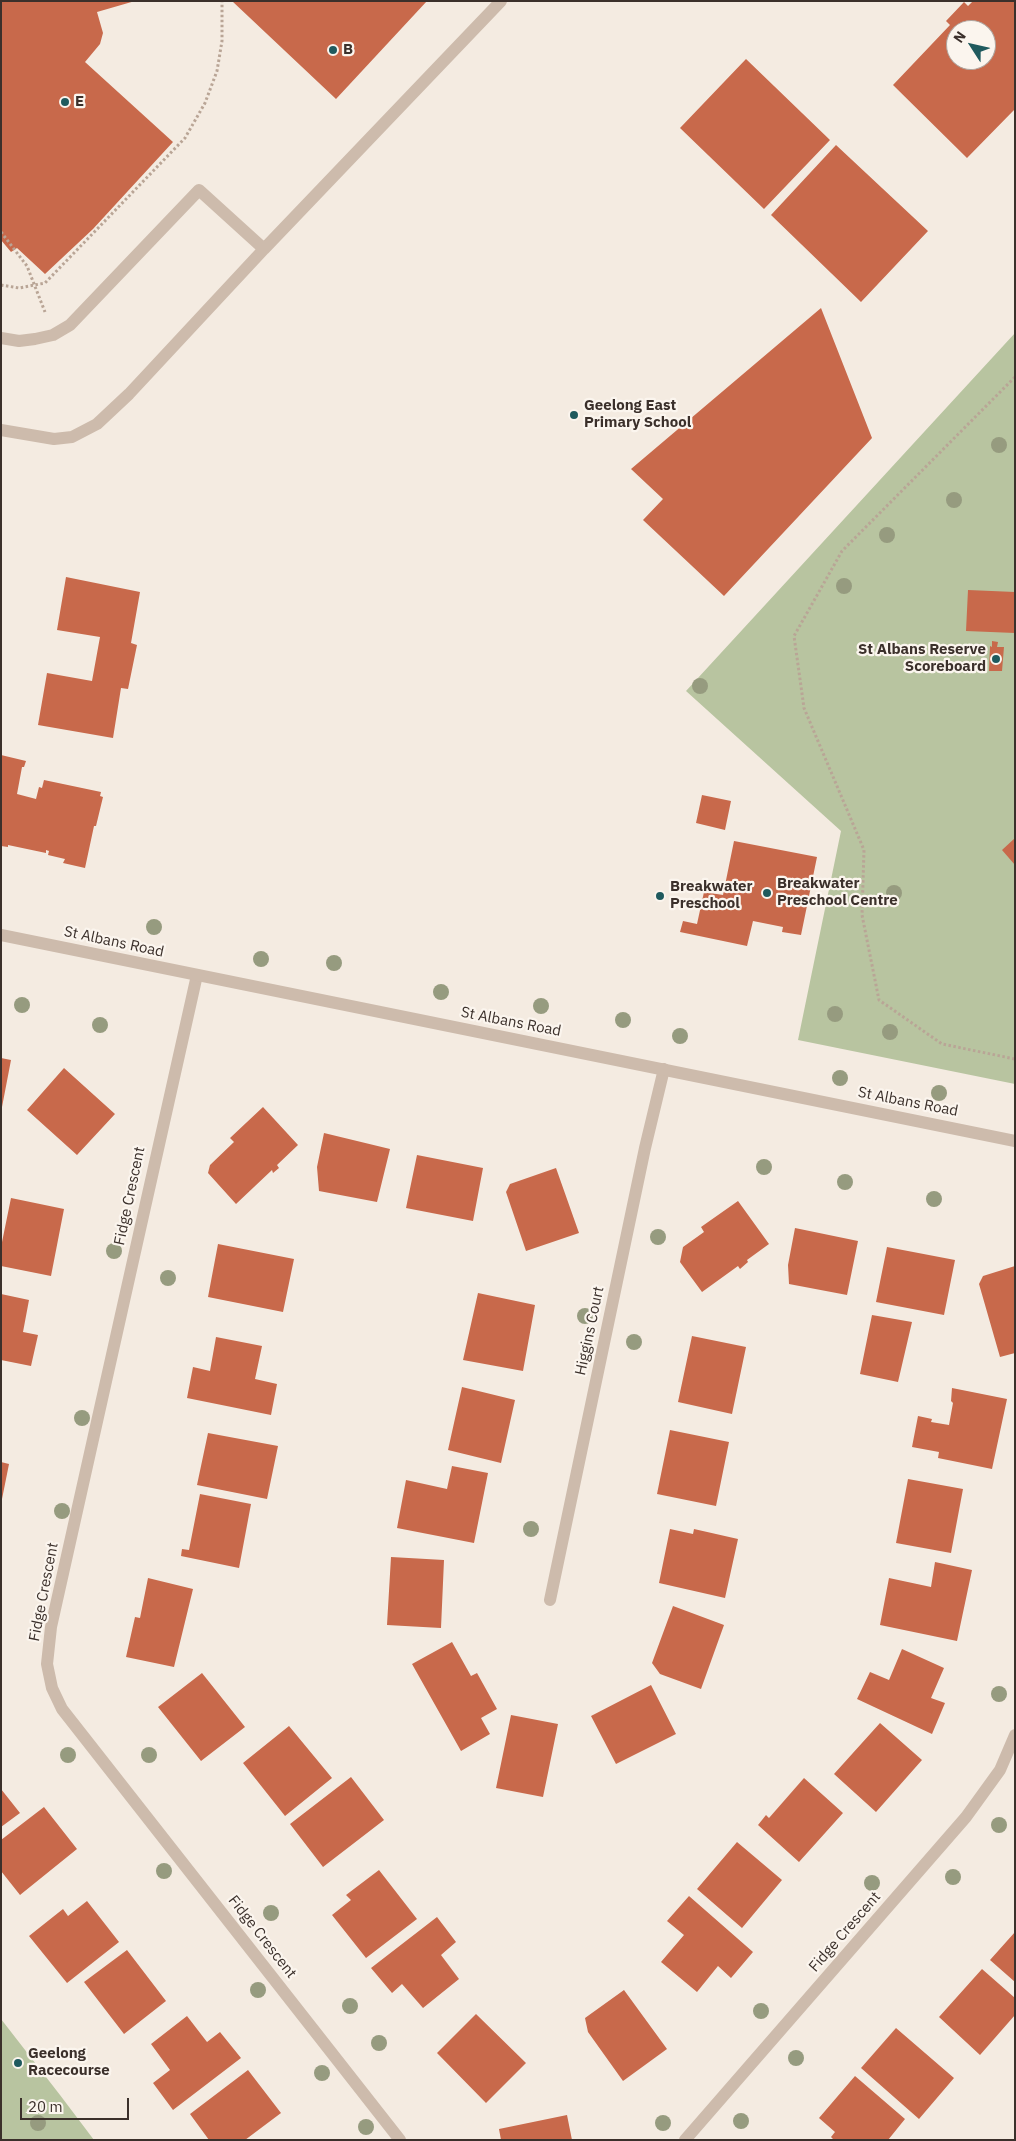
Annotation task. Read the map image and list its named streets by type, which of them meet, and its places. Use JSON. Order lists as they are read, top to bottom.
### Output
{
  "streets": {
    "street": ["St Albans Road", "Fidge Crescent", "Higgins Court"]
  },
  "crossings": [
    ["St Albans Road", "Fidge Crescent"],
    ["St Albans Road", "Higgins Court"]
  ],
  "places": [
    "B",
    "E",
    "Geelong East Primary School",
    "St Albans Reserve Scoreboard",
    "Breakwater Preschool Centre",
    "Breakwater Preschool",
    "Geelong Racecourse"
  ],
  "scale_bar": "20 m",
  "north": "top left"
}
